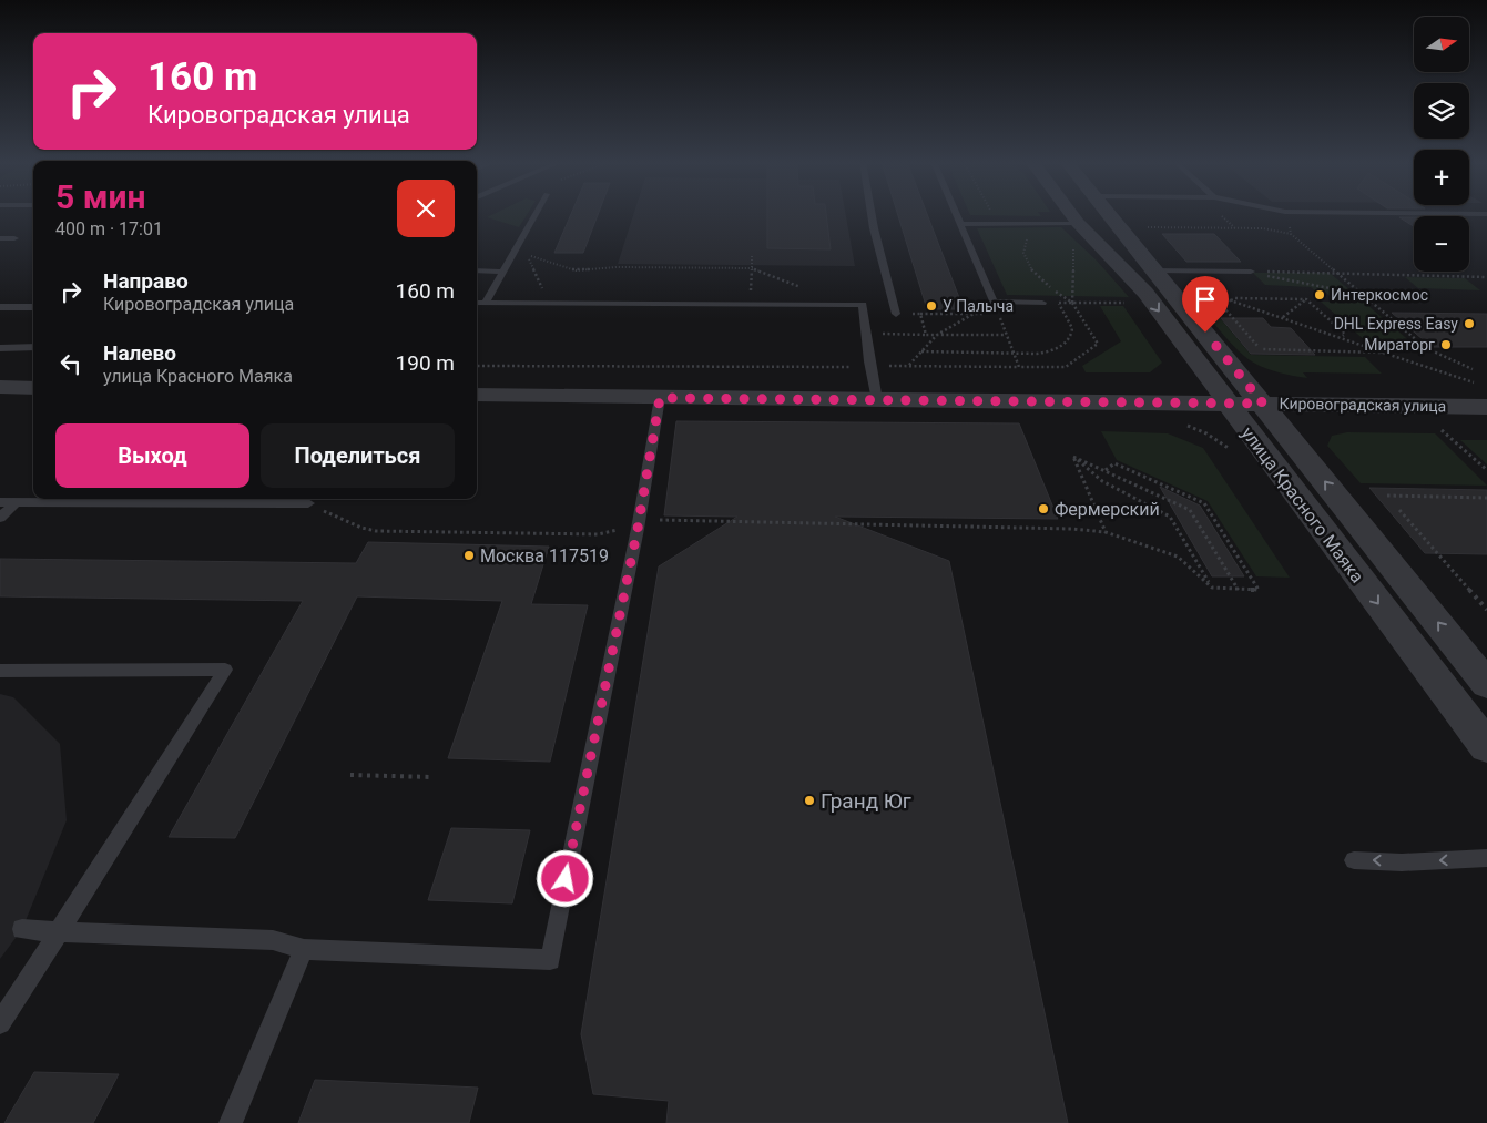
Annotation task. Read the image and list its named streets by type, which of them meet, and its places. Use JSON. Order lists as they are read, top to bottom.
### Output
{
  "streets": {
    "street": ["Кировоградская улица", "улица Красного Маяка"]
  },
  "crossings": [
    ["Кировоградская улица", "улица Красного Маяка"]
  ],
  "places": [
    "Интеркосмос",
    "У Палыча",
    "DHL Express Easy",
    "Мираторг",
    "Фермерский",
    "Москва 117519",
    "Гранд Юг"
  ],
  "north": "right",
  "page": {
    "map_buttons": ["+", "−"],
    "turn": ["160 m", "Кировоградская улица"],
    "heading": ["5 мин", "400 m · 17:01"],
    "list": [
      {
        "name": "Направо",
        "note": "Кировоградская улица",
        "value": "160 m"
      },
      {
        "name": "Налево",
        "note": "улица Красного Маяка",
        "value": "190 m"
      }
    ],
    "buttons": ["Выход", "Поделиться"]
  }
}
